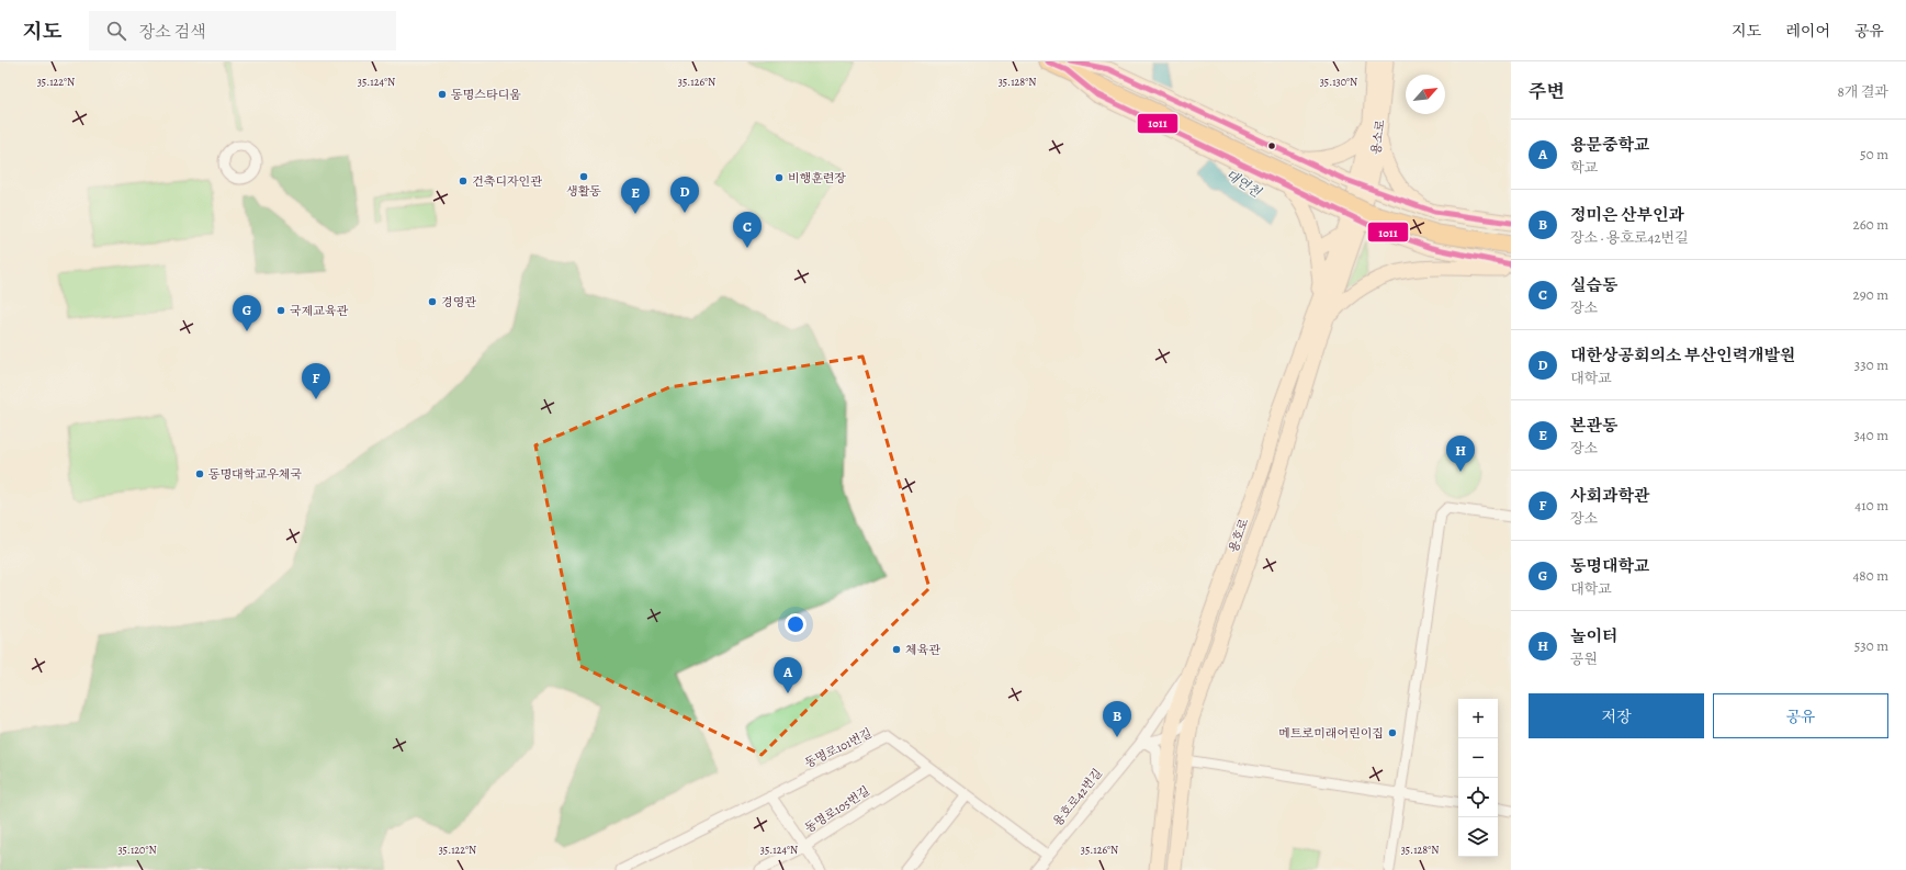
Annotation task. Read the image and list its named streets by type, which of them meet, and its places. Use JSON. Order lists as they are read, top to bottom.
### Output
{
  "streets": {
    "main road": ["용소로", "용호로"],
    "street": ["동명로101번길", "용호로42번길", "동명로105번길"]
  },
  "crossings": [
    ["용소로", "용호로"],
    ["용호로", "용호로42번길"],
    ["동명로101번길", "용호로42번길"],
    ["동명로101번길", "동명로105번길"]
  ],
  "water": ["대연천"],
  "places": [
    "동명스타디움",
    "생활동",
    "비행훈련장",
    "건축디자인관",
    "경영관",
    "국제교육관",
    "동명대학교우체국",
    "체육관",
    "메트로미래어린이집"
  ],
  "lines": ["transit line 1011"],
  "north": "top right",
  "page": {
    "header": "지도",
    "search": "장소 검색",
    "nav": ["지도", "레이어", "공유"],
    "heading": ["주변", "8개 결과"],
    "list": [
      {
        "mark": "A",
        "name": "용문중학교",
        "note": "학교",
        "value": "50 m"
      },
      {
        "mark": "B",
        "name": "정미은 산부인과",
        "note": "장소 · 용호로42번길",
        "value": "260 m"
      },
      {
        "mark": "C",
        "name": "실습동",
        "note": "장소",
        "value": "290 m"
      },
      {
        "mark": "D",
        "name": "대한상공회의소 부산인력개발원",
        "note": "대학교",
        "value": "330 m"
      },
      {
        "mark": "E",
        "name": "본관동",
        "note": "장소",
        "value": "340 m"
      },
      {
        "mark": "F",
        "name": "사회과학관",
        "note": "장소",
        "value": "410 m"
      },
      {
        "mark": "G",
        "name": "동명대학교",
        "note": "대학교",
        "value": "480 m"
      },
      {
        "mark": "H",
        "name": "놀이터",
        "note": "공원",
        "value": "530 m"
      }
    ],
    "pins": [
      "D",
      "E",
      "C",
      "G",
      "F",
      "H",
      "A",
      "B"
    ],
    "buttons": ["저장", "공유"],
    "map_buttons": ["+", "−"]
  },
  "coordinates": [
    "35.122°N",
    "35.124°N",
    "35.126°N",
    "35.128°N",
    "35.130°N",
    "35.120°N"
  ]
}
